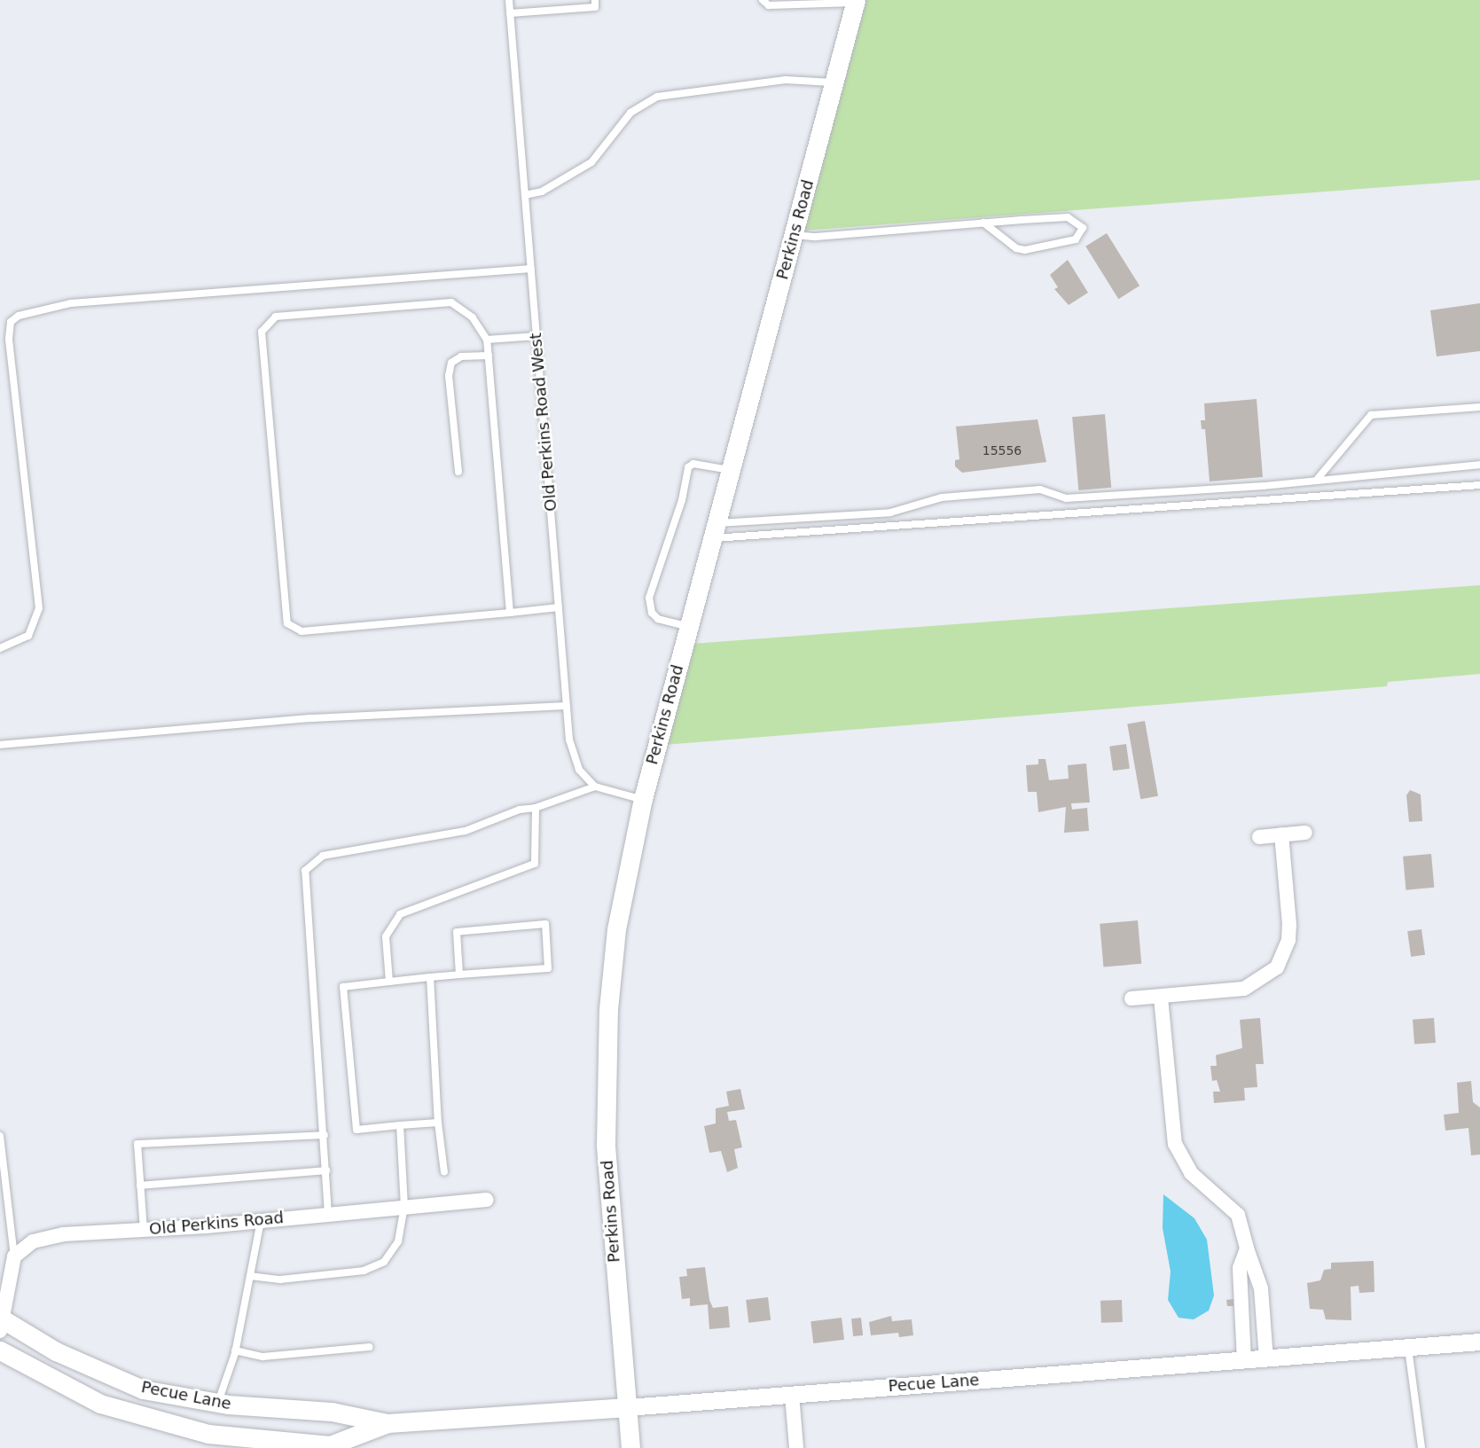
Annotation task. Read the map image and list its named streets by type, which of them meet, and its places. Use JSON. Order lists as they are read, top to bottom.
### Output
{
  "streets": {
    "main road": ["Perkins Road", "Pecue Lane"],
    "street": ["Old Perkins Road"],
    "lane": ["Old Perkins Road West"]
  },
  "crossings": [
    ["Perkins Road", "Pecue Lane"]
  ],
  "house_numbers": ["15556"]
}
